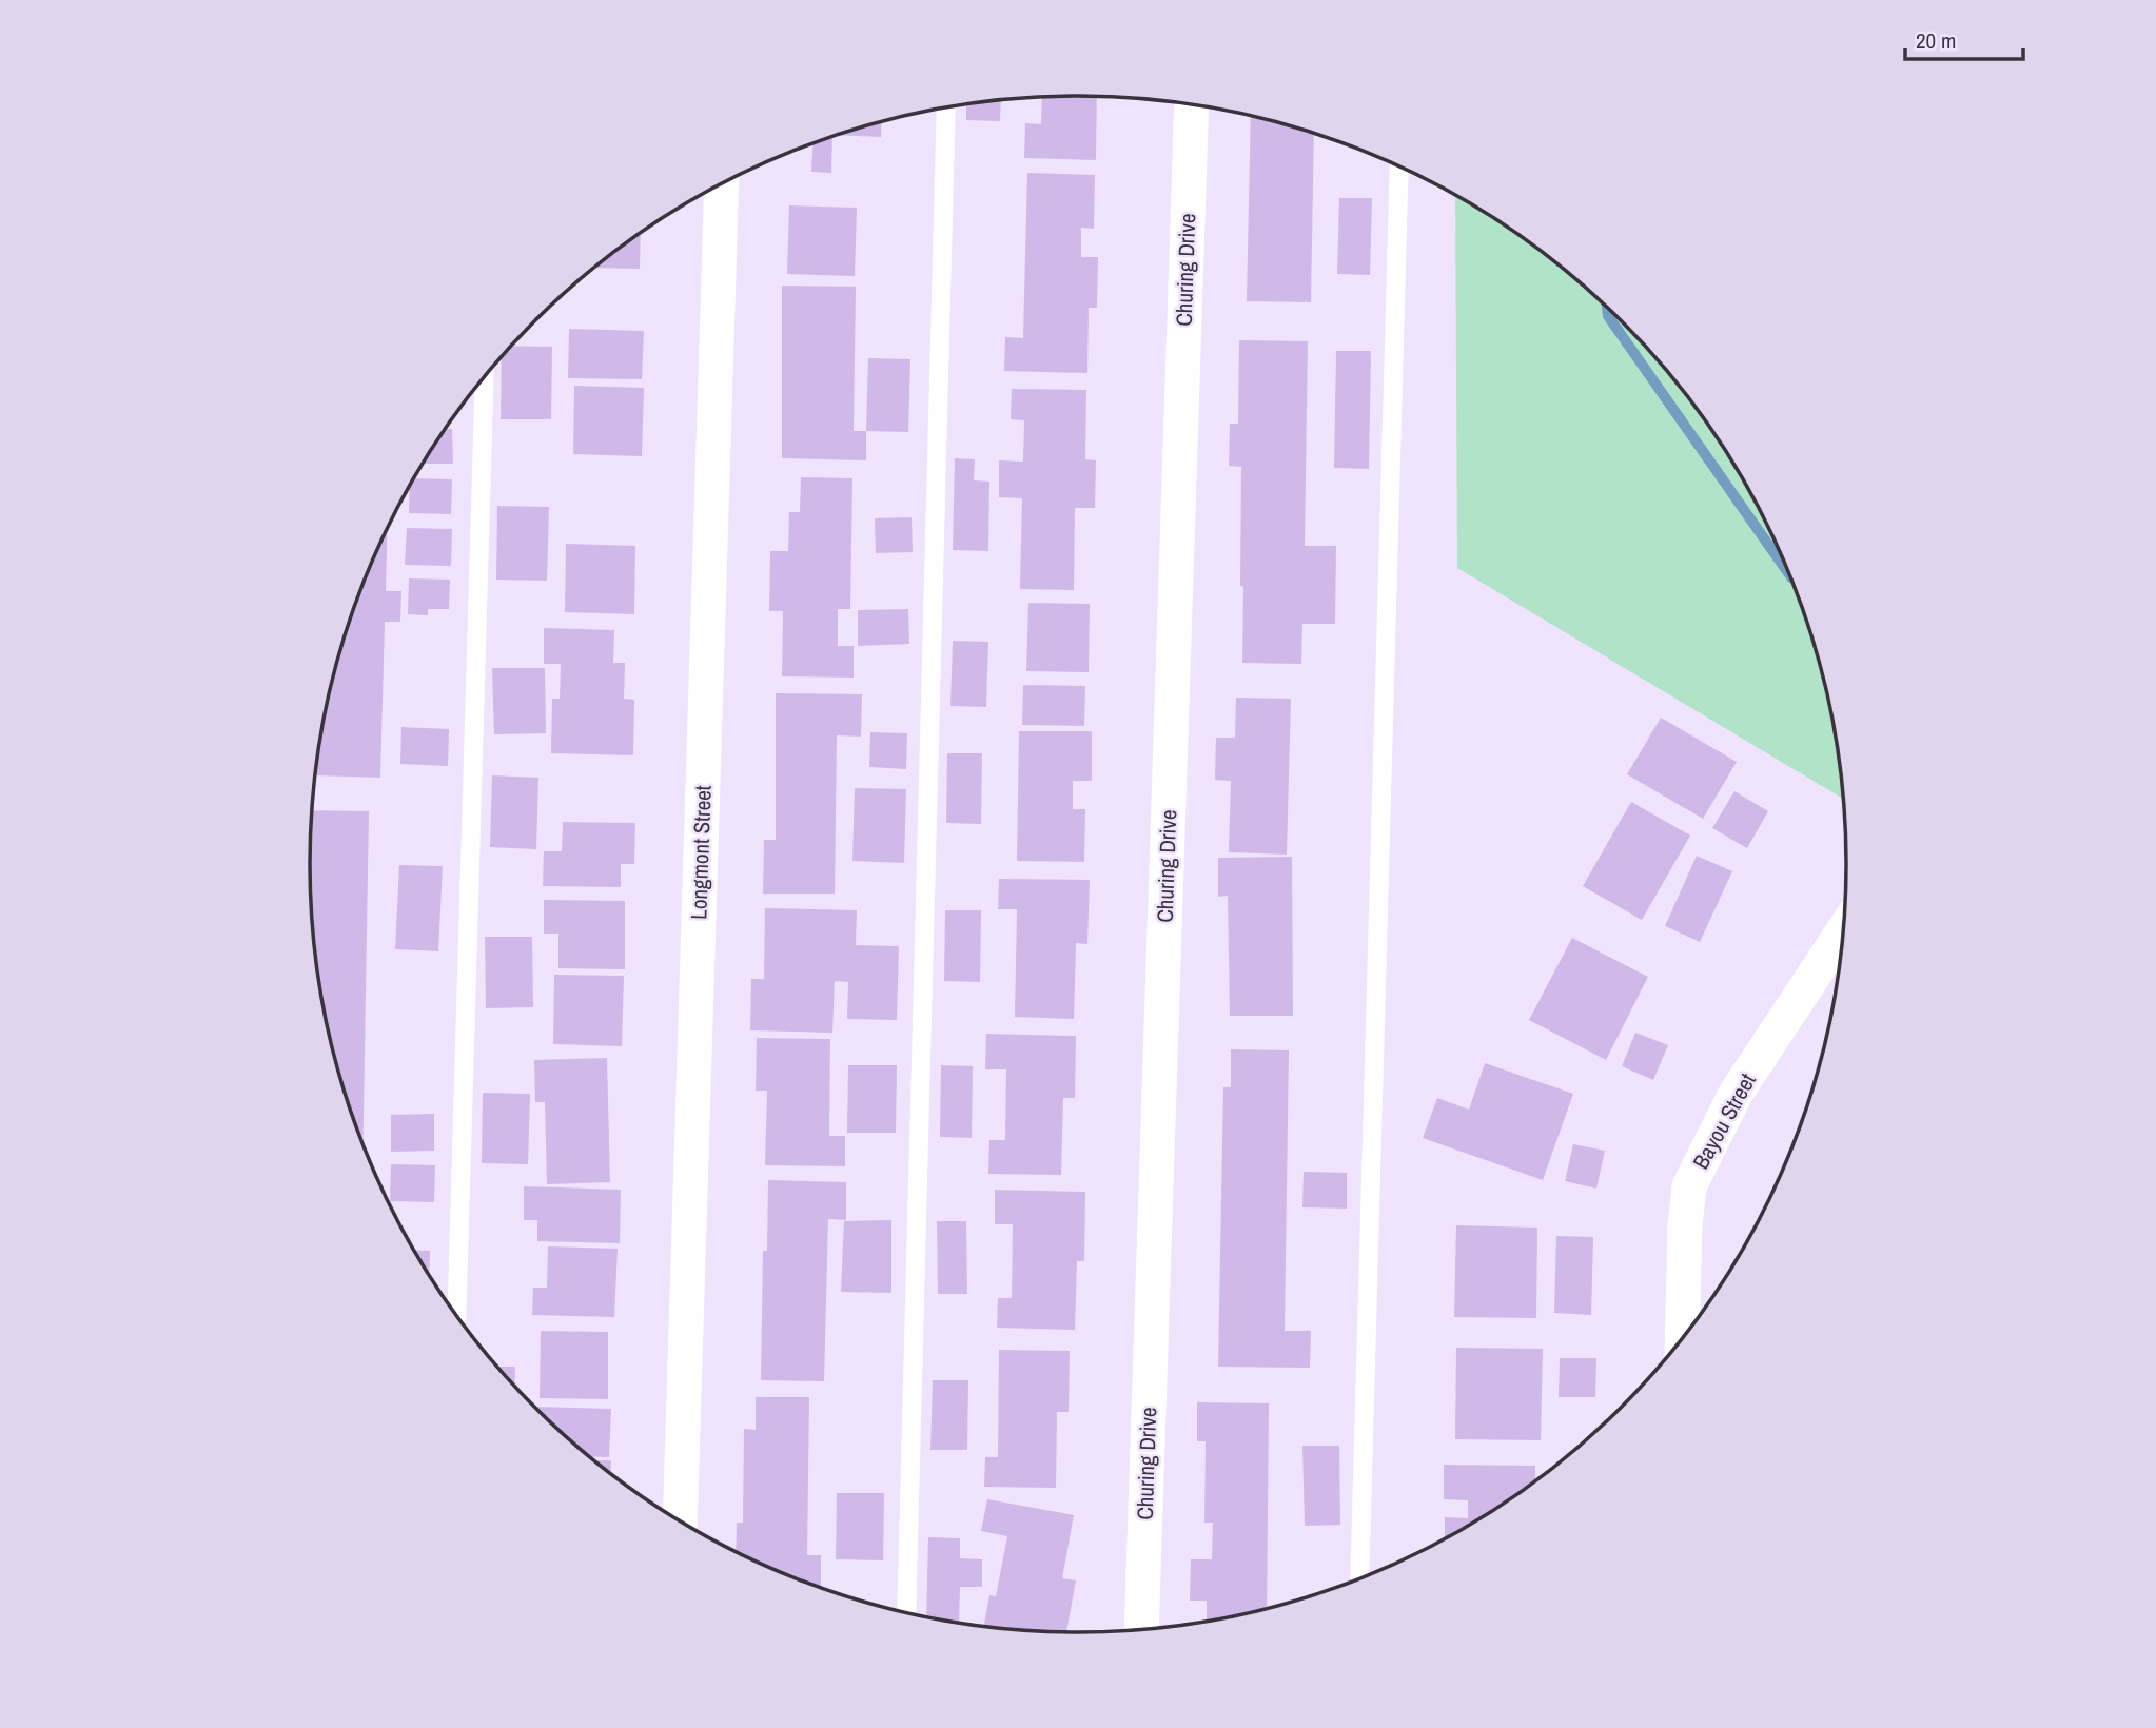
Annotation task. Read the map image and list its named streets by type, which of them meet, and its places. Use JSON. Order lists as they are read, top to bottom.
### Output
{
  "streets": {
    "street": ["Churing Drive", "Longmont Street", "Bayou Street"]
  },
  "scale_bar": "20 m"
}
